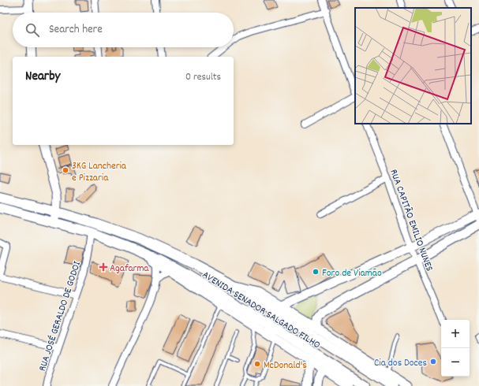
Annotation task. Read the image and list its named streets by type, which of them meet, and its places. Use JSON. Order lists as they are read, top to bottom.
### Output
{
  "streets": {
    "main road": ["AVENIDA SENADOR SALGADO FILHO"],
    "street": ["RUA CAPITÃO EMILIO NUNES", "RUA JOSÉ GERALDO DE GODOI"]
  },
  "crossings": [
    ["AVENIDA SENADOR SALGADO FILHO", "RUA JOSÉ GERALDO DE GODOI"]
  ],
  "places": {
    "other": [
      "3KG Lancheria e Pizzaria",
      "Foro de Viamão",
      "Cia dos Doces",
      "McDonald's"
    ],
    "health": ["Agafarma"]
  },
  "page": {
    "search": "Search here",
    "heading": ["Nearby", "0 results"],
    "map_buttons": ["+", "−"]
  }
}
